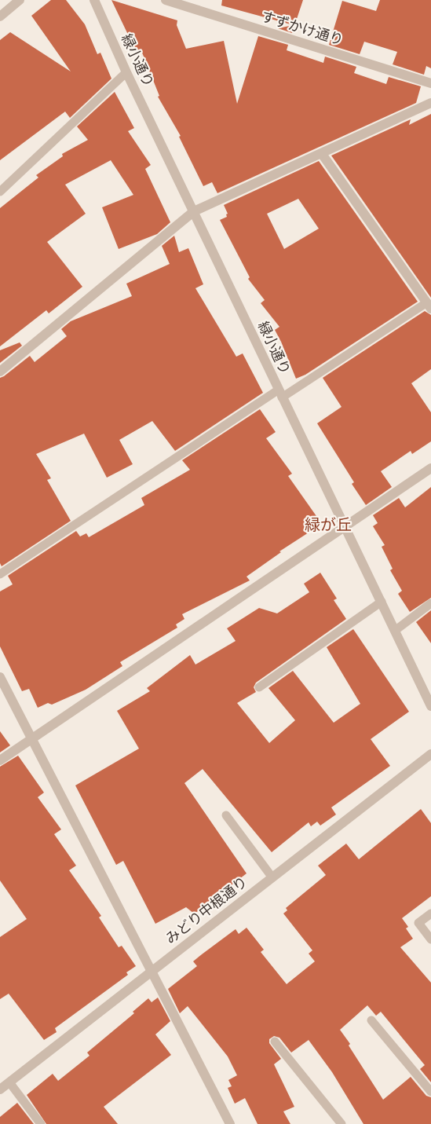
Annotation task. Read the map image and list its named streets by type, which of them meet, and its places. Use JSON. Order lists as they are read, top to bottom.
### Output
{
  "streets": {
    "street": ["すずかけ通り", "緑小通り", "みどり中根通り"]
  },
  "districts": ["緑が丘"]
}
